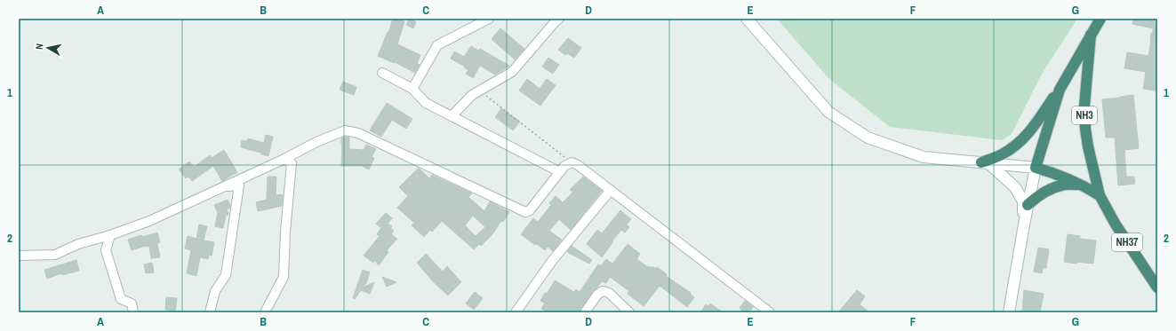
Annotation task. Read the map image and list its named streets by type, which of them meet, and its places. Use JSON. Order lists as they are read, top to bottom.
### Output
{
  "streets": {
    "highway": ["NH3", "NH37"]
  },
  "crossings": [
    ["NH3", "NH37"]
  ],
  "north": "left",
  "grid": {
    "columns": [
      "A",
      "B",
      "C",
      "D",
      "E",
      "F",
      "G"
    ],
    "rows": ["1", "2"]
  }
}
